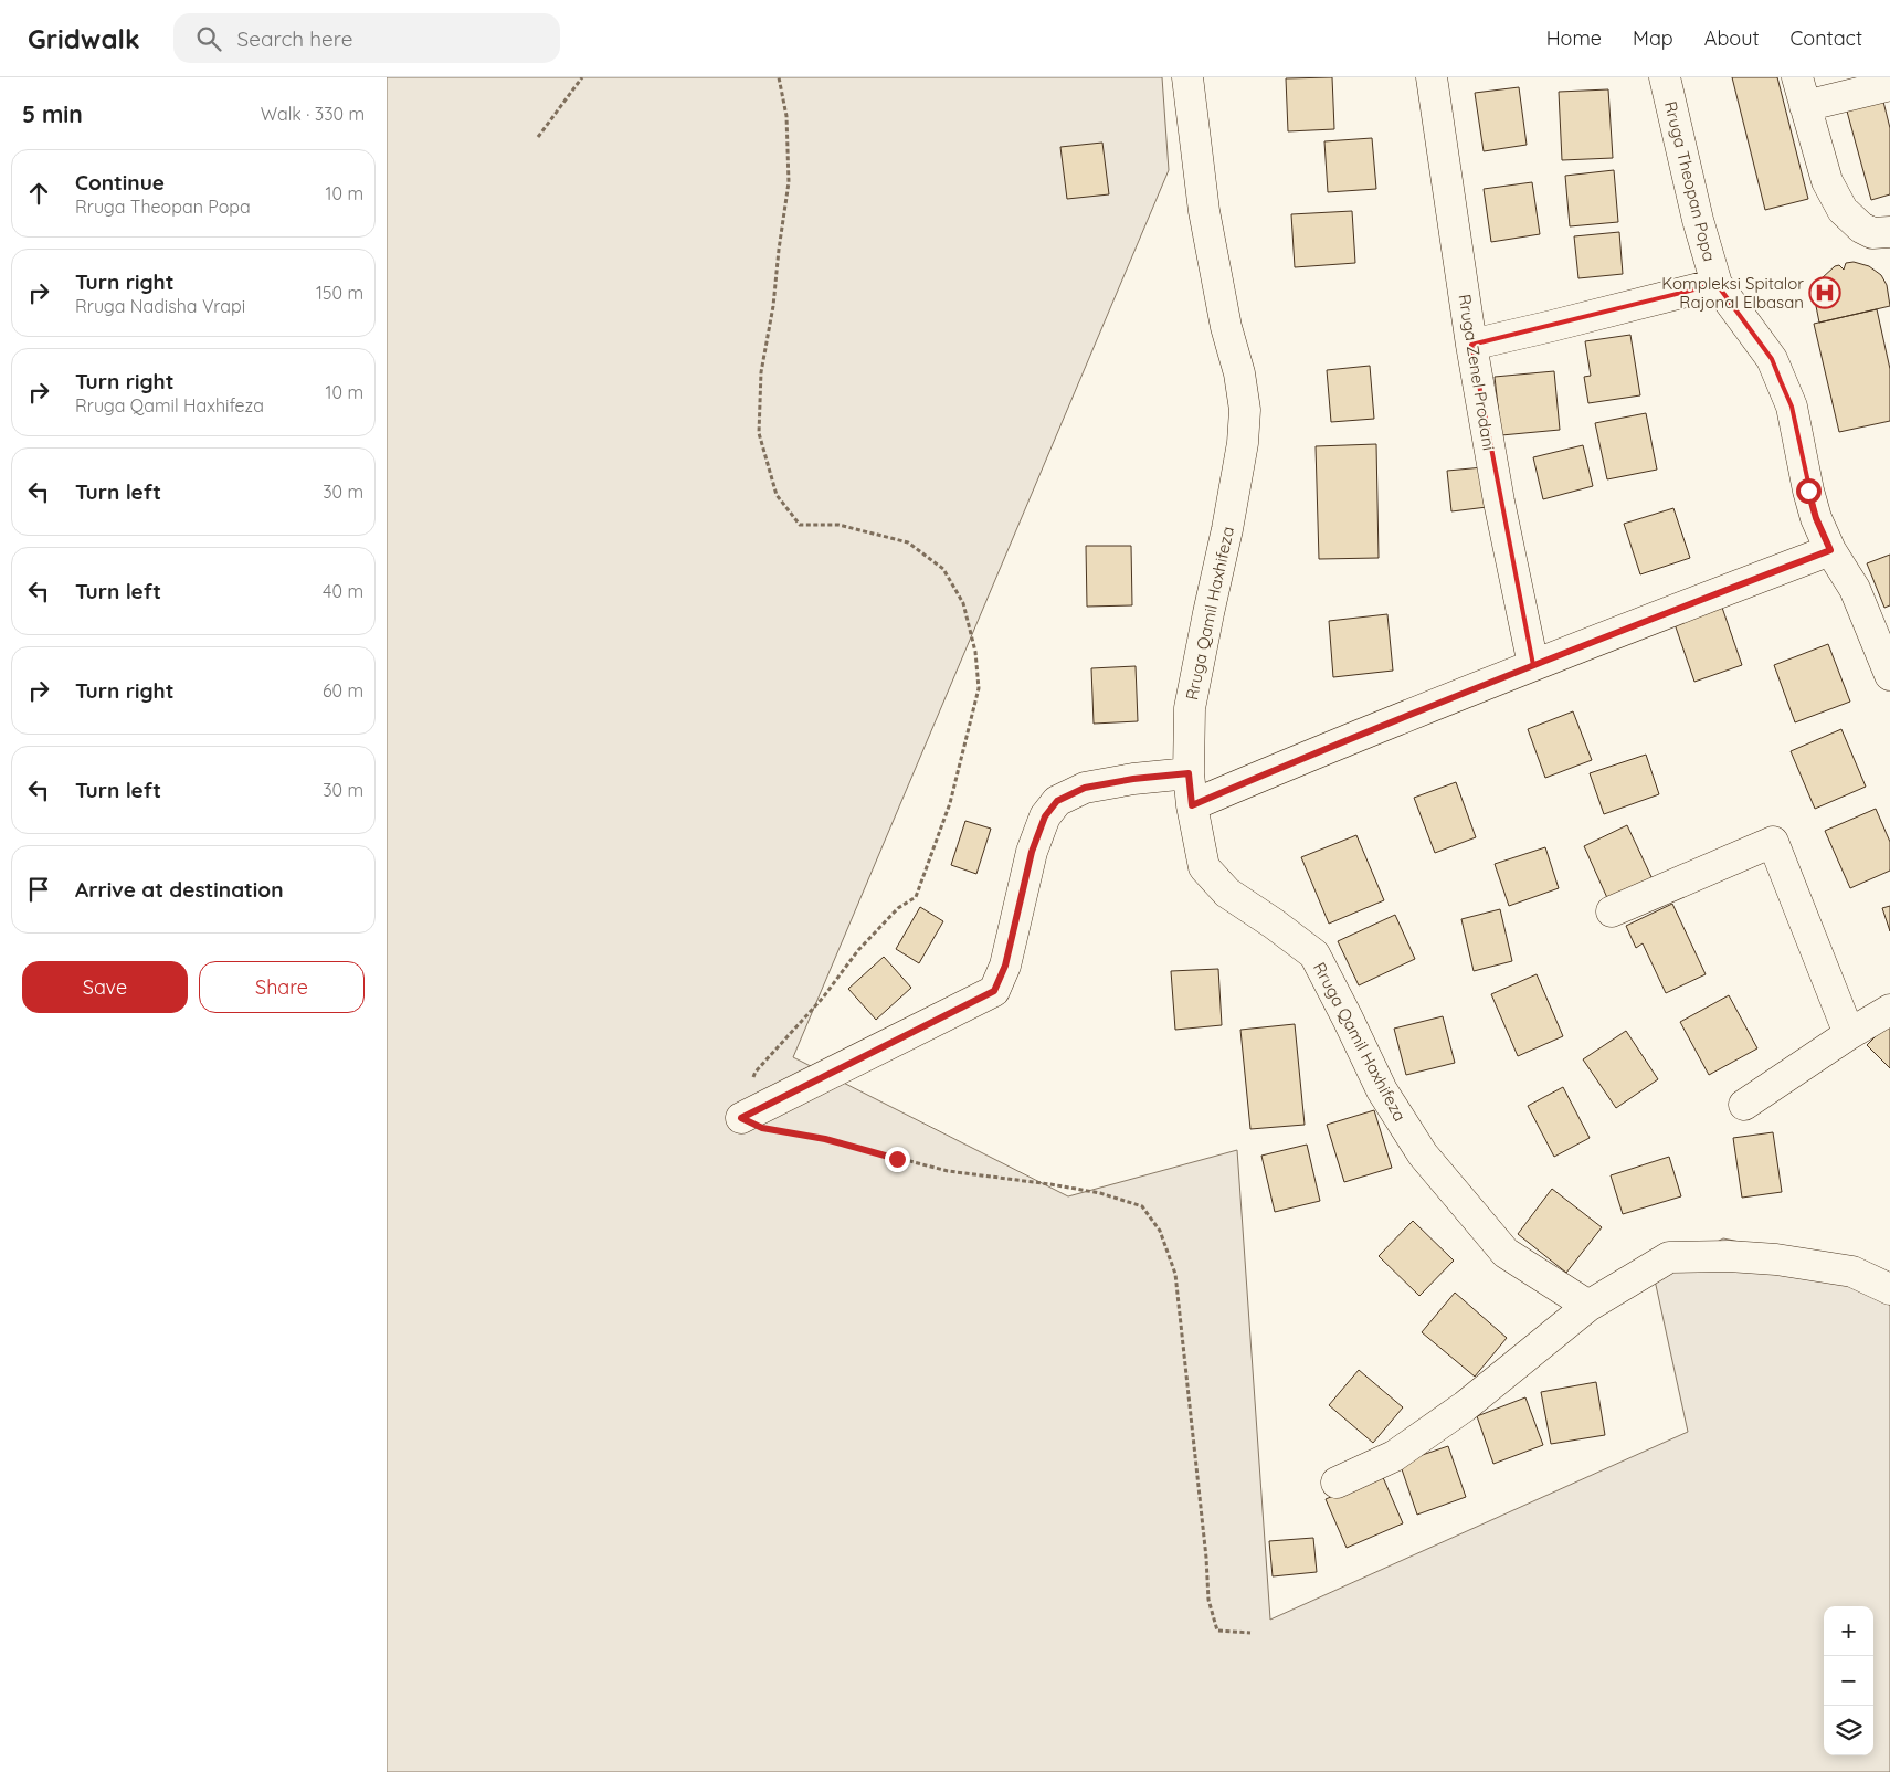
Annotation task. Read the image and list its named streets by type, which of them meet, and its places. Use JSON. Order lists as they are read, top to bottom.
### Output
{
  "streets": {
    "street": ["Rruga Theopan Popa", "Rruga Zenel Prodani", "Rruga Qamil Haxhifeza"]
  },
  "places": {
    "hospital": ["Kompleksi Spitalor Rajonal Elbasan"]
  },
  "page": {
    "header": "Gridwalk",
    "search": "Search here",
    "nav": [
      "Home",
      "Map",
      "About",
      "Contact"
    ],
    "heading": ["5 min", "Walk · 330 m"],
    "list": [
      ["Continue", "Rruga Theopan Popa", "10 m"],
      ["Turn right", "Rruga Nadisha Vrapi", "150 m"],
      ["Turn right", "Rruga Qamil Haxhifeza", "10 m"],
      ["Turn left", "30 m"],
      ["Turn left", "40 m"],
      ["Turn right", "60 m"],
      ["Turn left", "30 m"],
      "Arrive at destination"
    ],
    "buttons": ["Save", "Share"],
    "map_buttons": ["+", "−"]
  }
}
